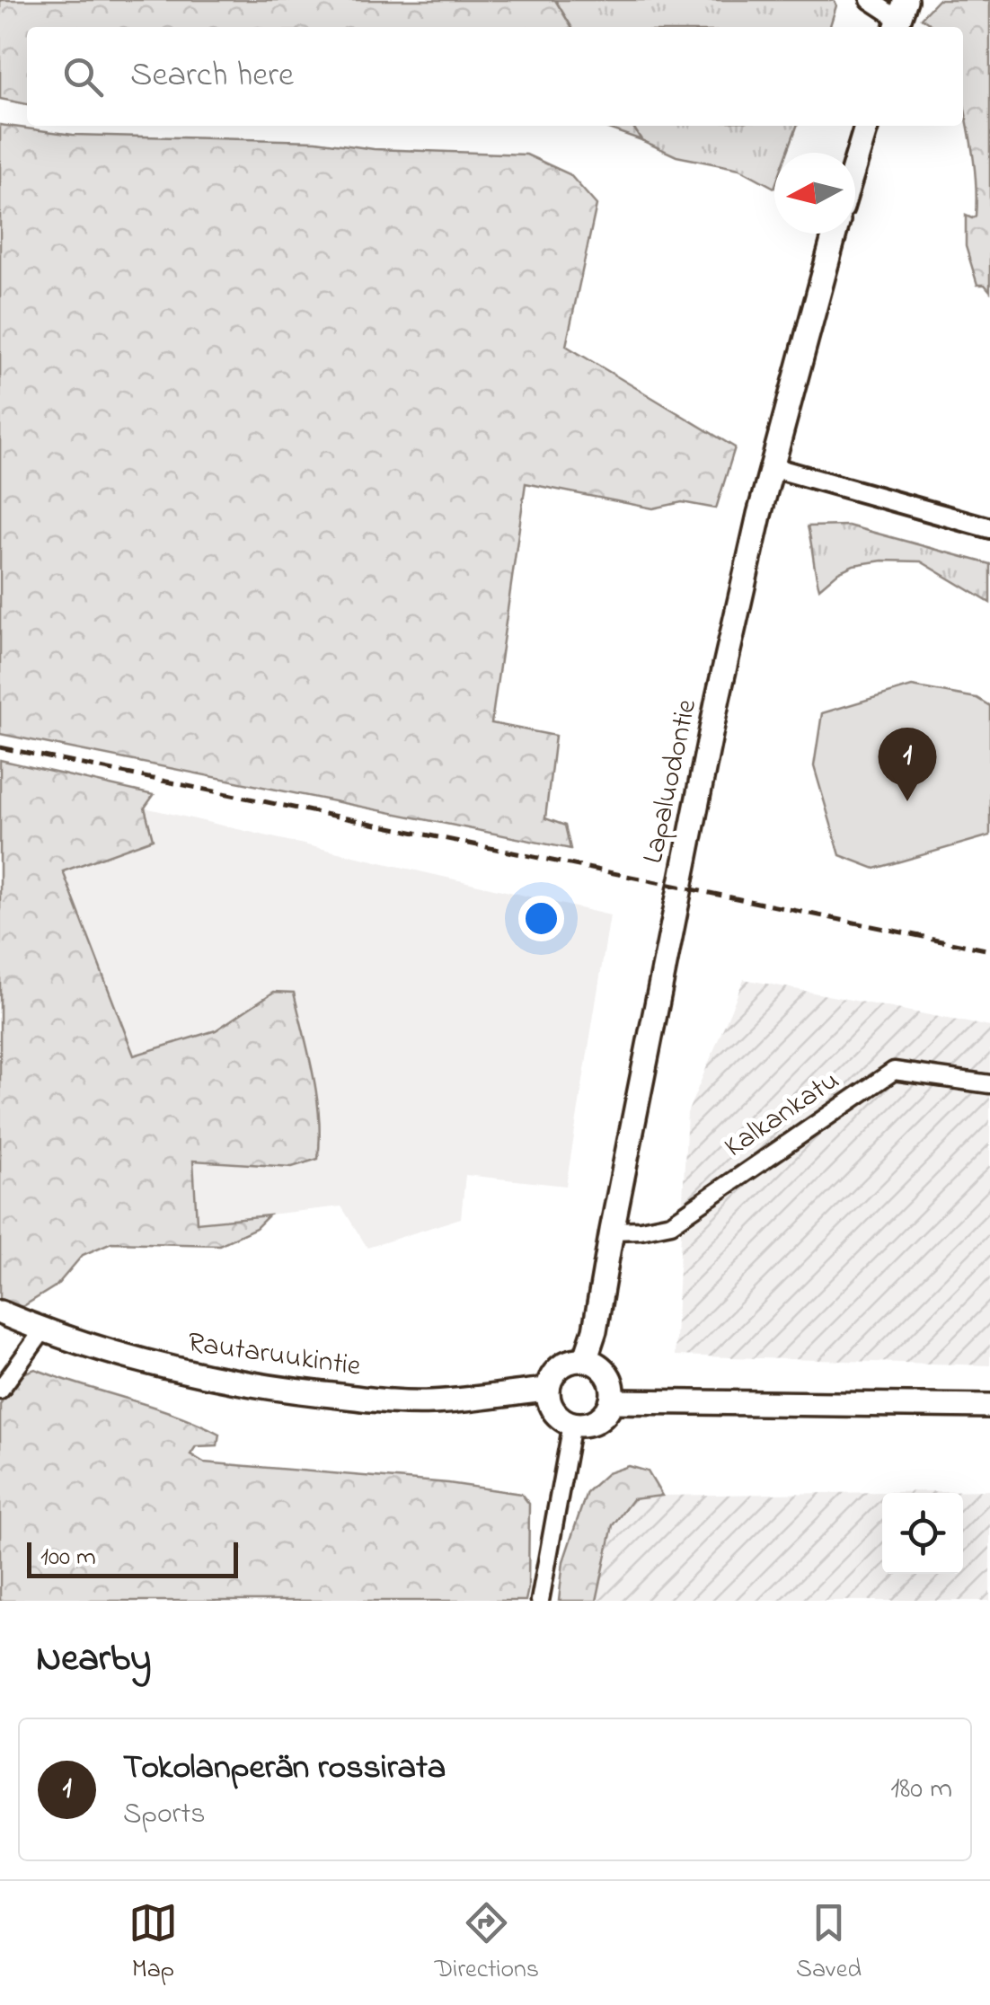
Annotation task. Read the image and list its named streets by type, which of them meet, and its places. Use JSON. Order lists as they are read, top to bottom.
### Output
{
  "streets": {
    "main road": ["Lapaluodontie", "Rautaruukintie"],
    "street": ["Kalkankatu"]
  },
  "crossings": [
    ["Lapaluodontie", "Kalkankatu"],
    ["Lapaluodontie", "Rautaruukintie"]
  ],
  "scale_bar": "100 m",
  "north": "left",
  "page": {
    "search": "Search here",
    "pins": "1",
    "scale": "100 m",
    "heading": "Nearby",
    "list": [
      {
        "mark": "1",
        "name": "Tokolanperän rossirata",
        "note": "Sports",
        "value": "180 m"
      }
    ],
    "nav": ["Map", "Directions", "Saved"]
  }
}
